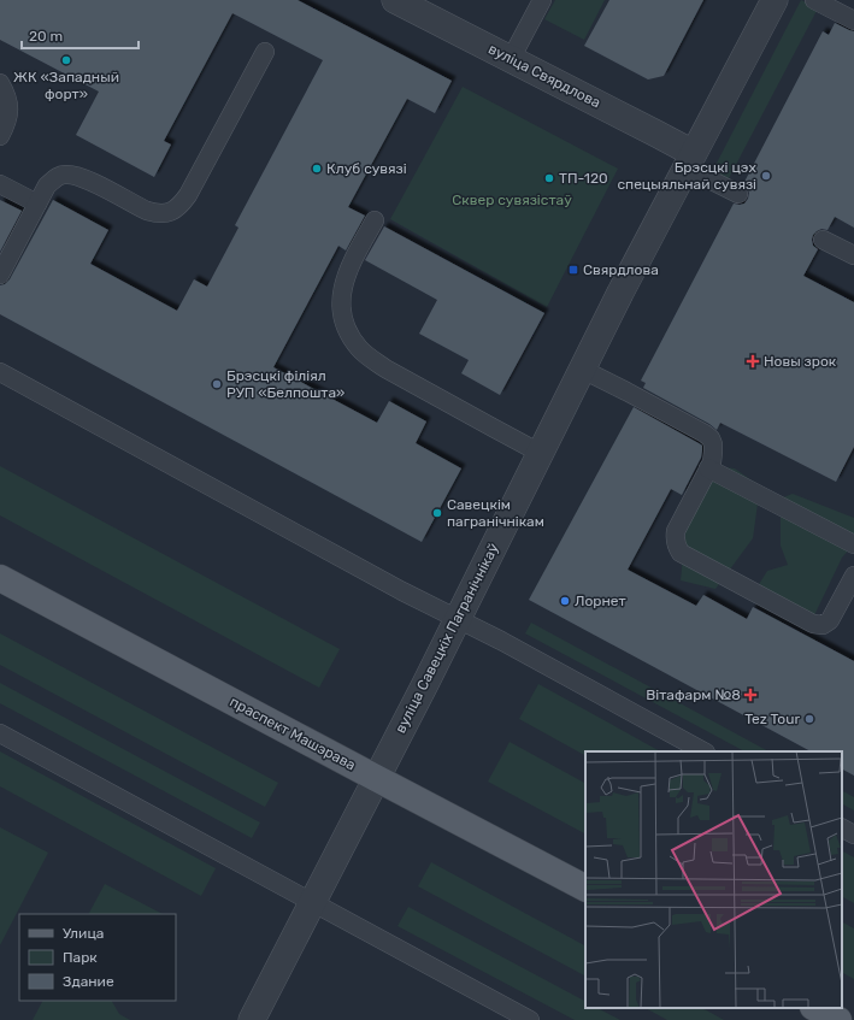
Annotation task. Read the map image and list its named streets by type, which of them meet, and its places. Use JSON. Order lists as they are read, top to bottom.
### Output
{
  "streets": {
    "main road": ["праспект Машэрава"],
    "street": ["вуліца Свярдлова", "вуліца Савецкіх Пагранічнікаў"]
  },
  "crossings": [
    ["вуліца Свярдлова", "вуліца Савецкіх Пагранічнікаў"],
    ["вуліца Савецкіх Пагранічнікаў", "праспект Машэрава"]
  ],
  "parks": ["Сквер сувязістаў"],
  "places": {
    "other": [
      "ЖК «Западный форт»",
      "Клуб сувязі",
      "Брэсцкі цэх спецыяльнай сувязі",
      "ТП-120",
      "Брэсцкі філіял РУП «Белпошта»",
      "Савецкім пагранічнікам",
      "Лорнет",
      "Tez Tour"
    ],
    "transit": ["Свярдлова"],
    "health": ["Новы зрок", "Вітафарм №8"]
  },
  "legend": ["Улица", "Парк", "Здание"],
  "scale_bar": "20 m"
}
